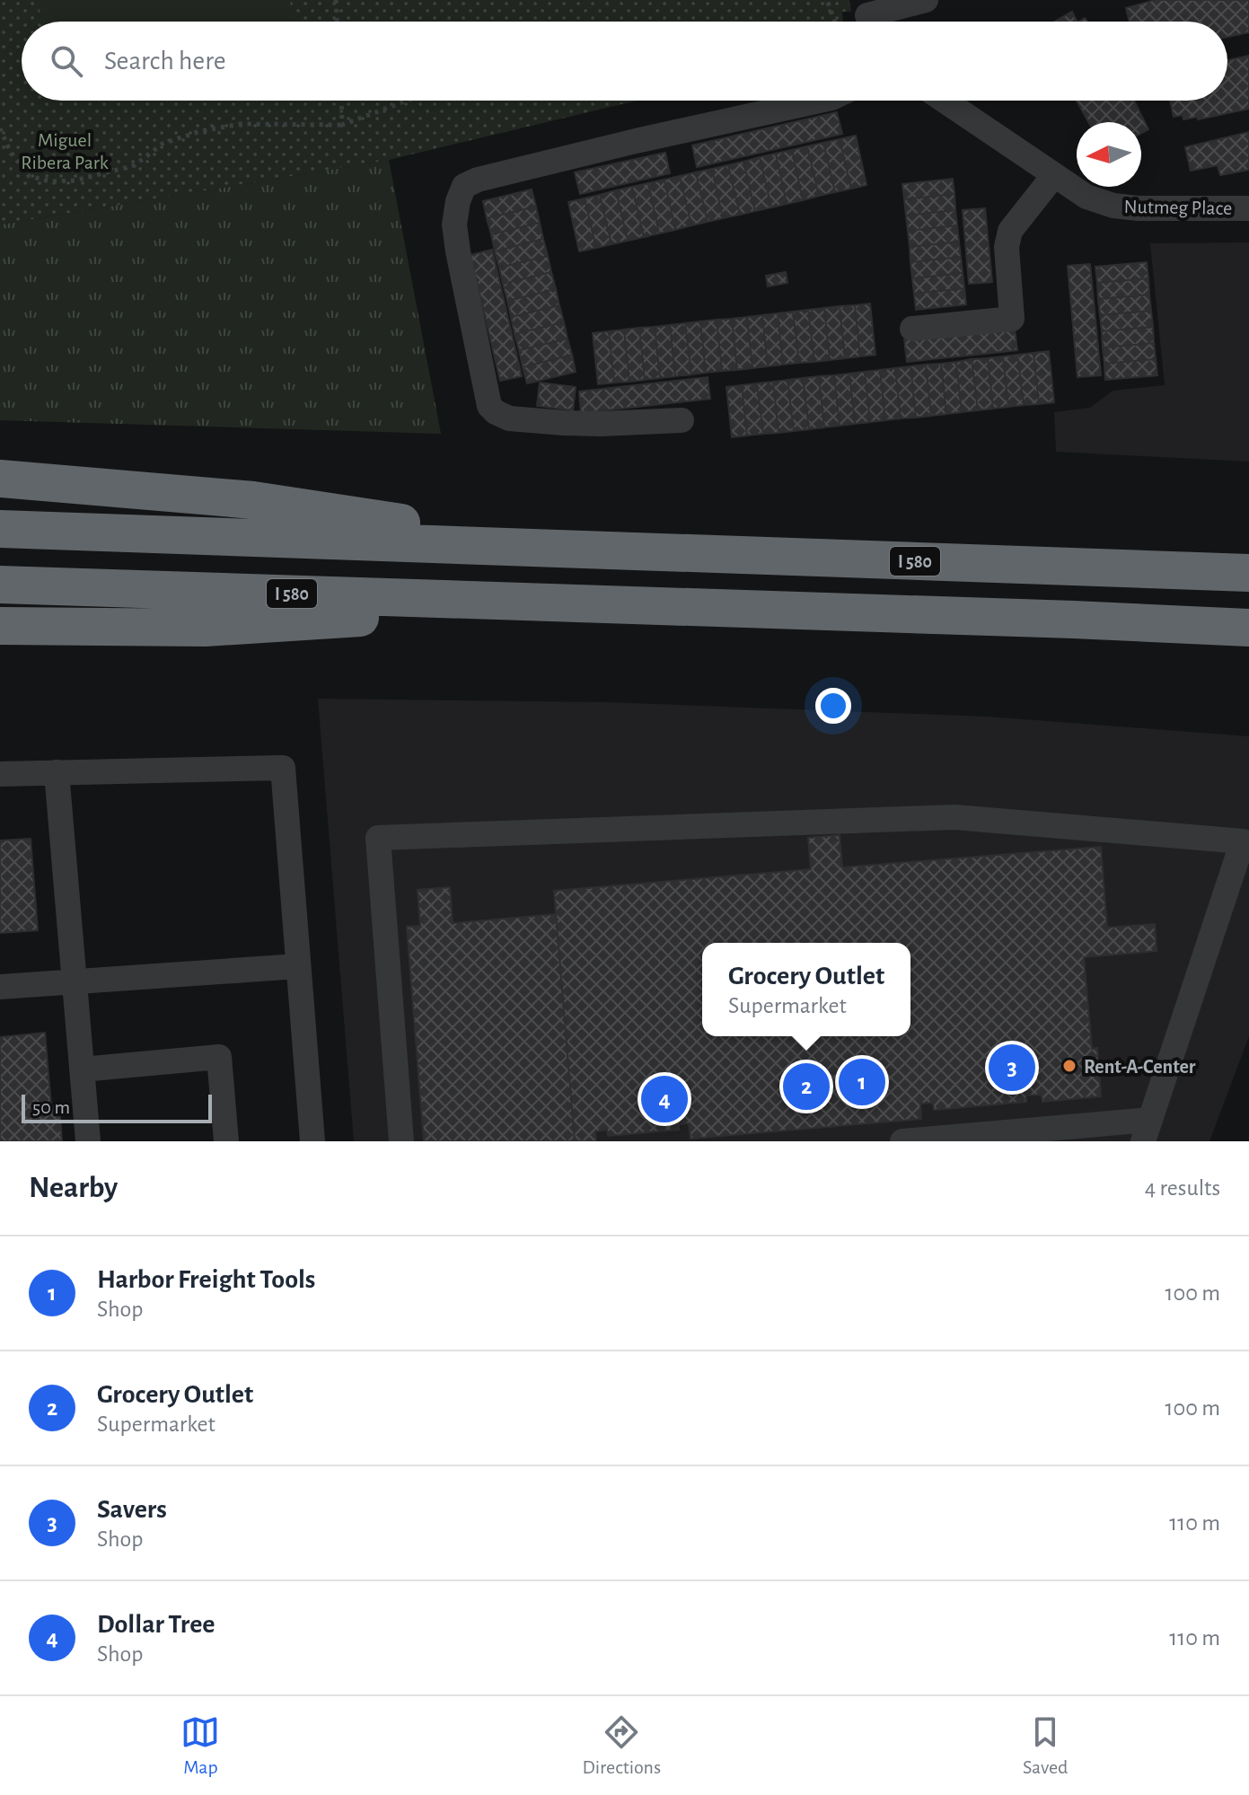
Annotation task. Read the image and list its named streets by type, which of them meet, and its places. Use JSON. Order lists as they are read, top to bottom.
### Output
{
  "streets": {
    "highway": ["I 580"],
    "street": ["Nutmeg Place"]
  },
  "parks": ["Miguel Ribera Park"],
  "places": ["Rent-A-Center"],
  "scale_bar": "50 m",
  "north": "left",
  "page": {
    "search": "Search here",
    "popup": ["Grocery Outlet", "Supermarket"],
    "pins": [
      "3",
      "1",
      "2",
      "4"
    ],
    "scale": "50 m",
    "heading": ["Nearby", "4 results"],
    "list": [
      {
        "mark": "1",
        "name": "Harbor Freight Tools",
        "note": "Shop",
        "value": "100 m"
      },
      {
        "mark": "2",
        "name": "Grocery Outlet",
        "note": "Supermarket",
        "value": "100 m"
      },
      {
        "mark": "3",
        "name": "Savers",
        "note": "Shop",
        "value": "110 m"
      },
      {
        "mark": "4",
        "name": "Dollar Tree",
        "note": "Shop",
        "value": "110 m"
      }
    ],
    "nav": ["Map", "Directions", "Saved"]
  }
}
